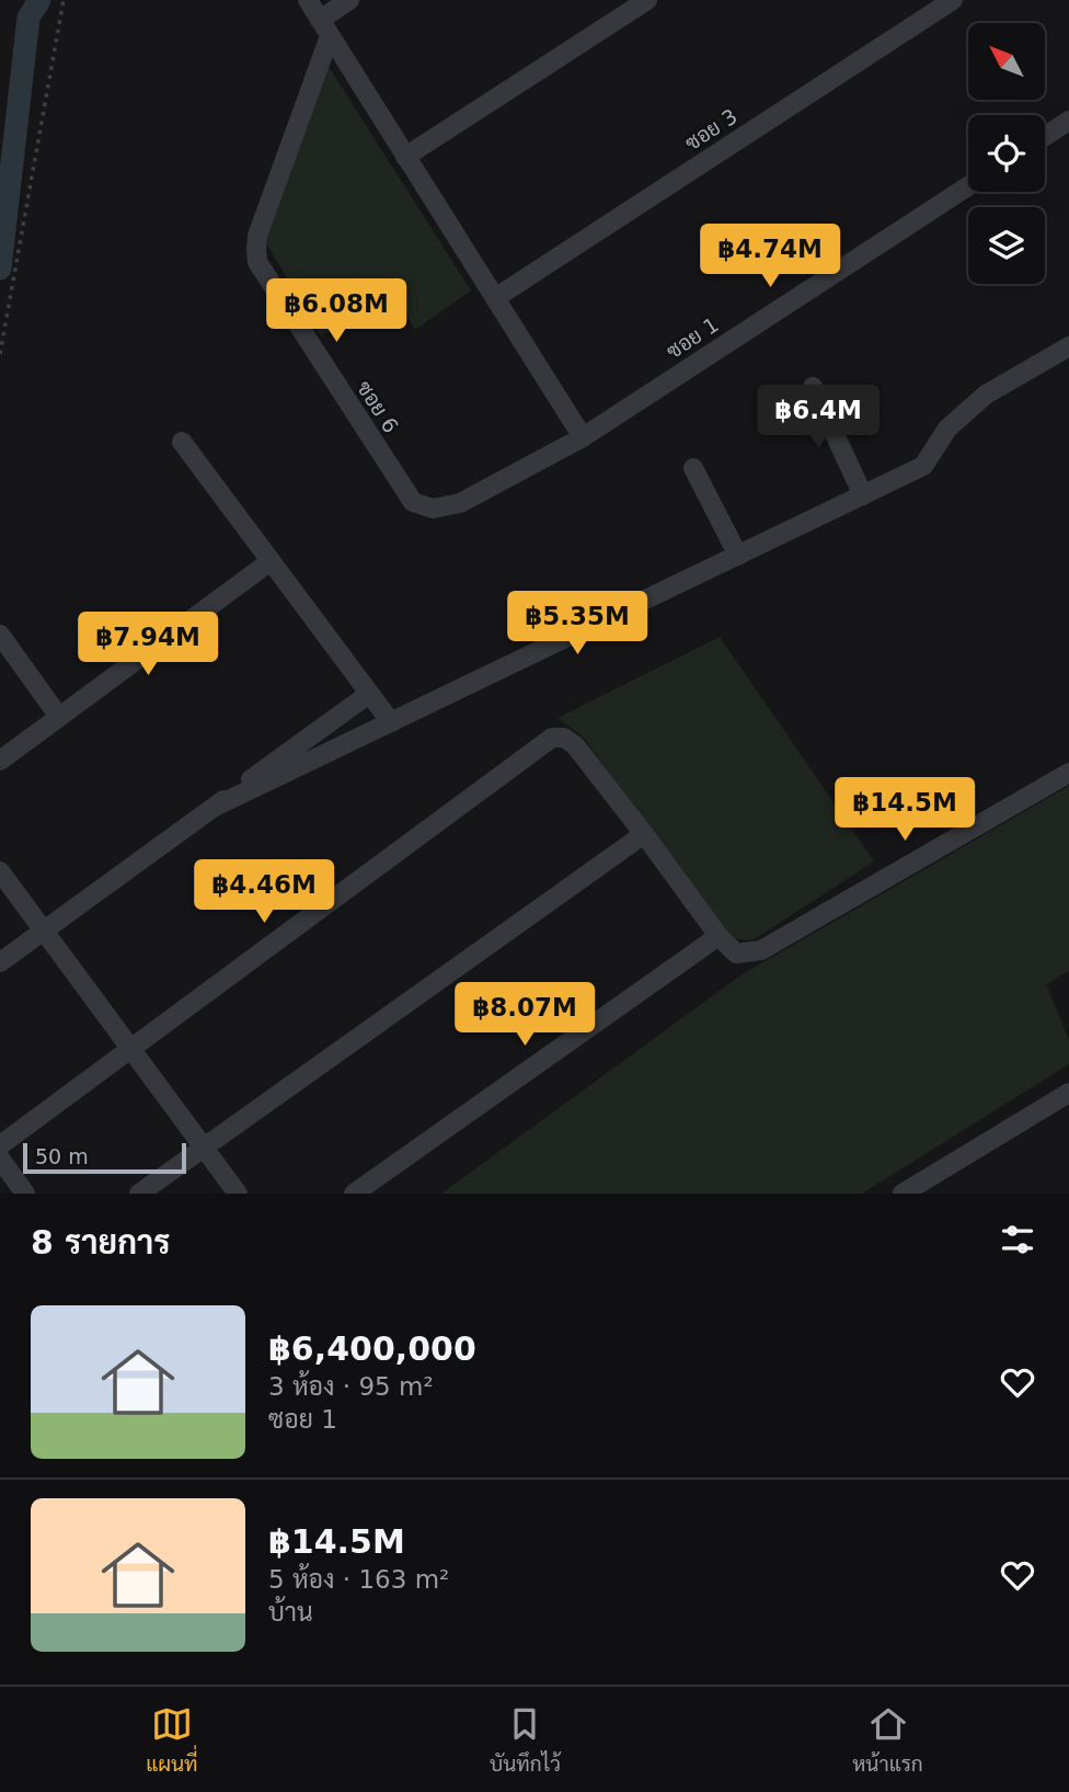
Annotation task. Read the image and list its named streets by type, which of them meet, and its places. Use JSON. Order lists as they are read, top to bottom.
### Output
{
  "streets": {
    "street": ["ซอย 3", "ซอย 1", "ซอย 6"]
  },
  "crossings": [
    ["ซอย 1", "ซอย 6"]
  ],
  "scale_bar": "50 m",
  "north": "top left",
  "page": {
    "price": [
      "฿4.74M",
      "฿6.08M",
      "฿6.4M",
      "฿5.35M",
      "฿7.94M",
      "฿14.5M",
      "฿4.46M",
      "฿8.07M"
    ],
    "scale": "50 m",
    "heading": "8 รายการ",
    "list": [
      {
        "name": "฿6,400,000",
        "note": "3 ห้อง · 95 m² · ซอย 1"
      },
      {
        "name": "฿14.5M",
        "note": "5 ห้อง · 163 m² · บ้าน"
      }
    ],
    "tabs": ["แผนที่", "บันทึกไว้", "หน้าแรก"]
  }
}
